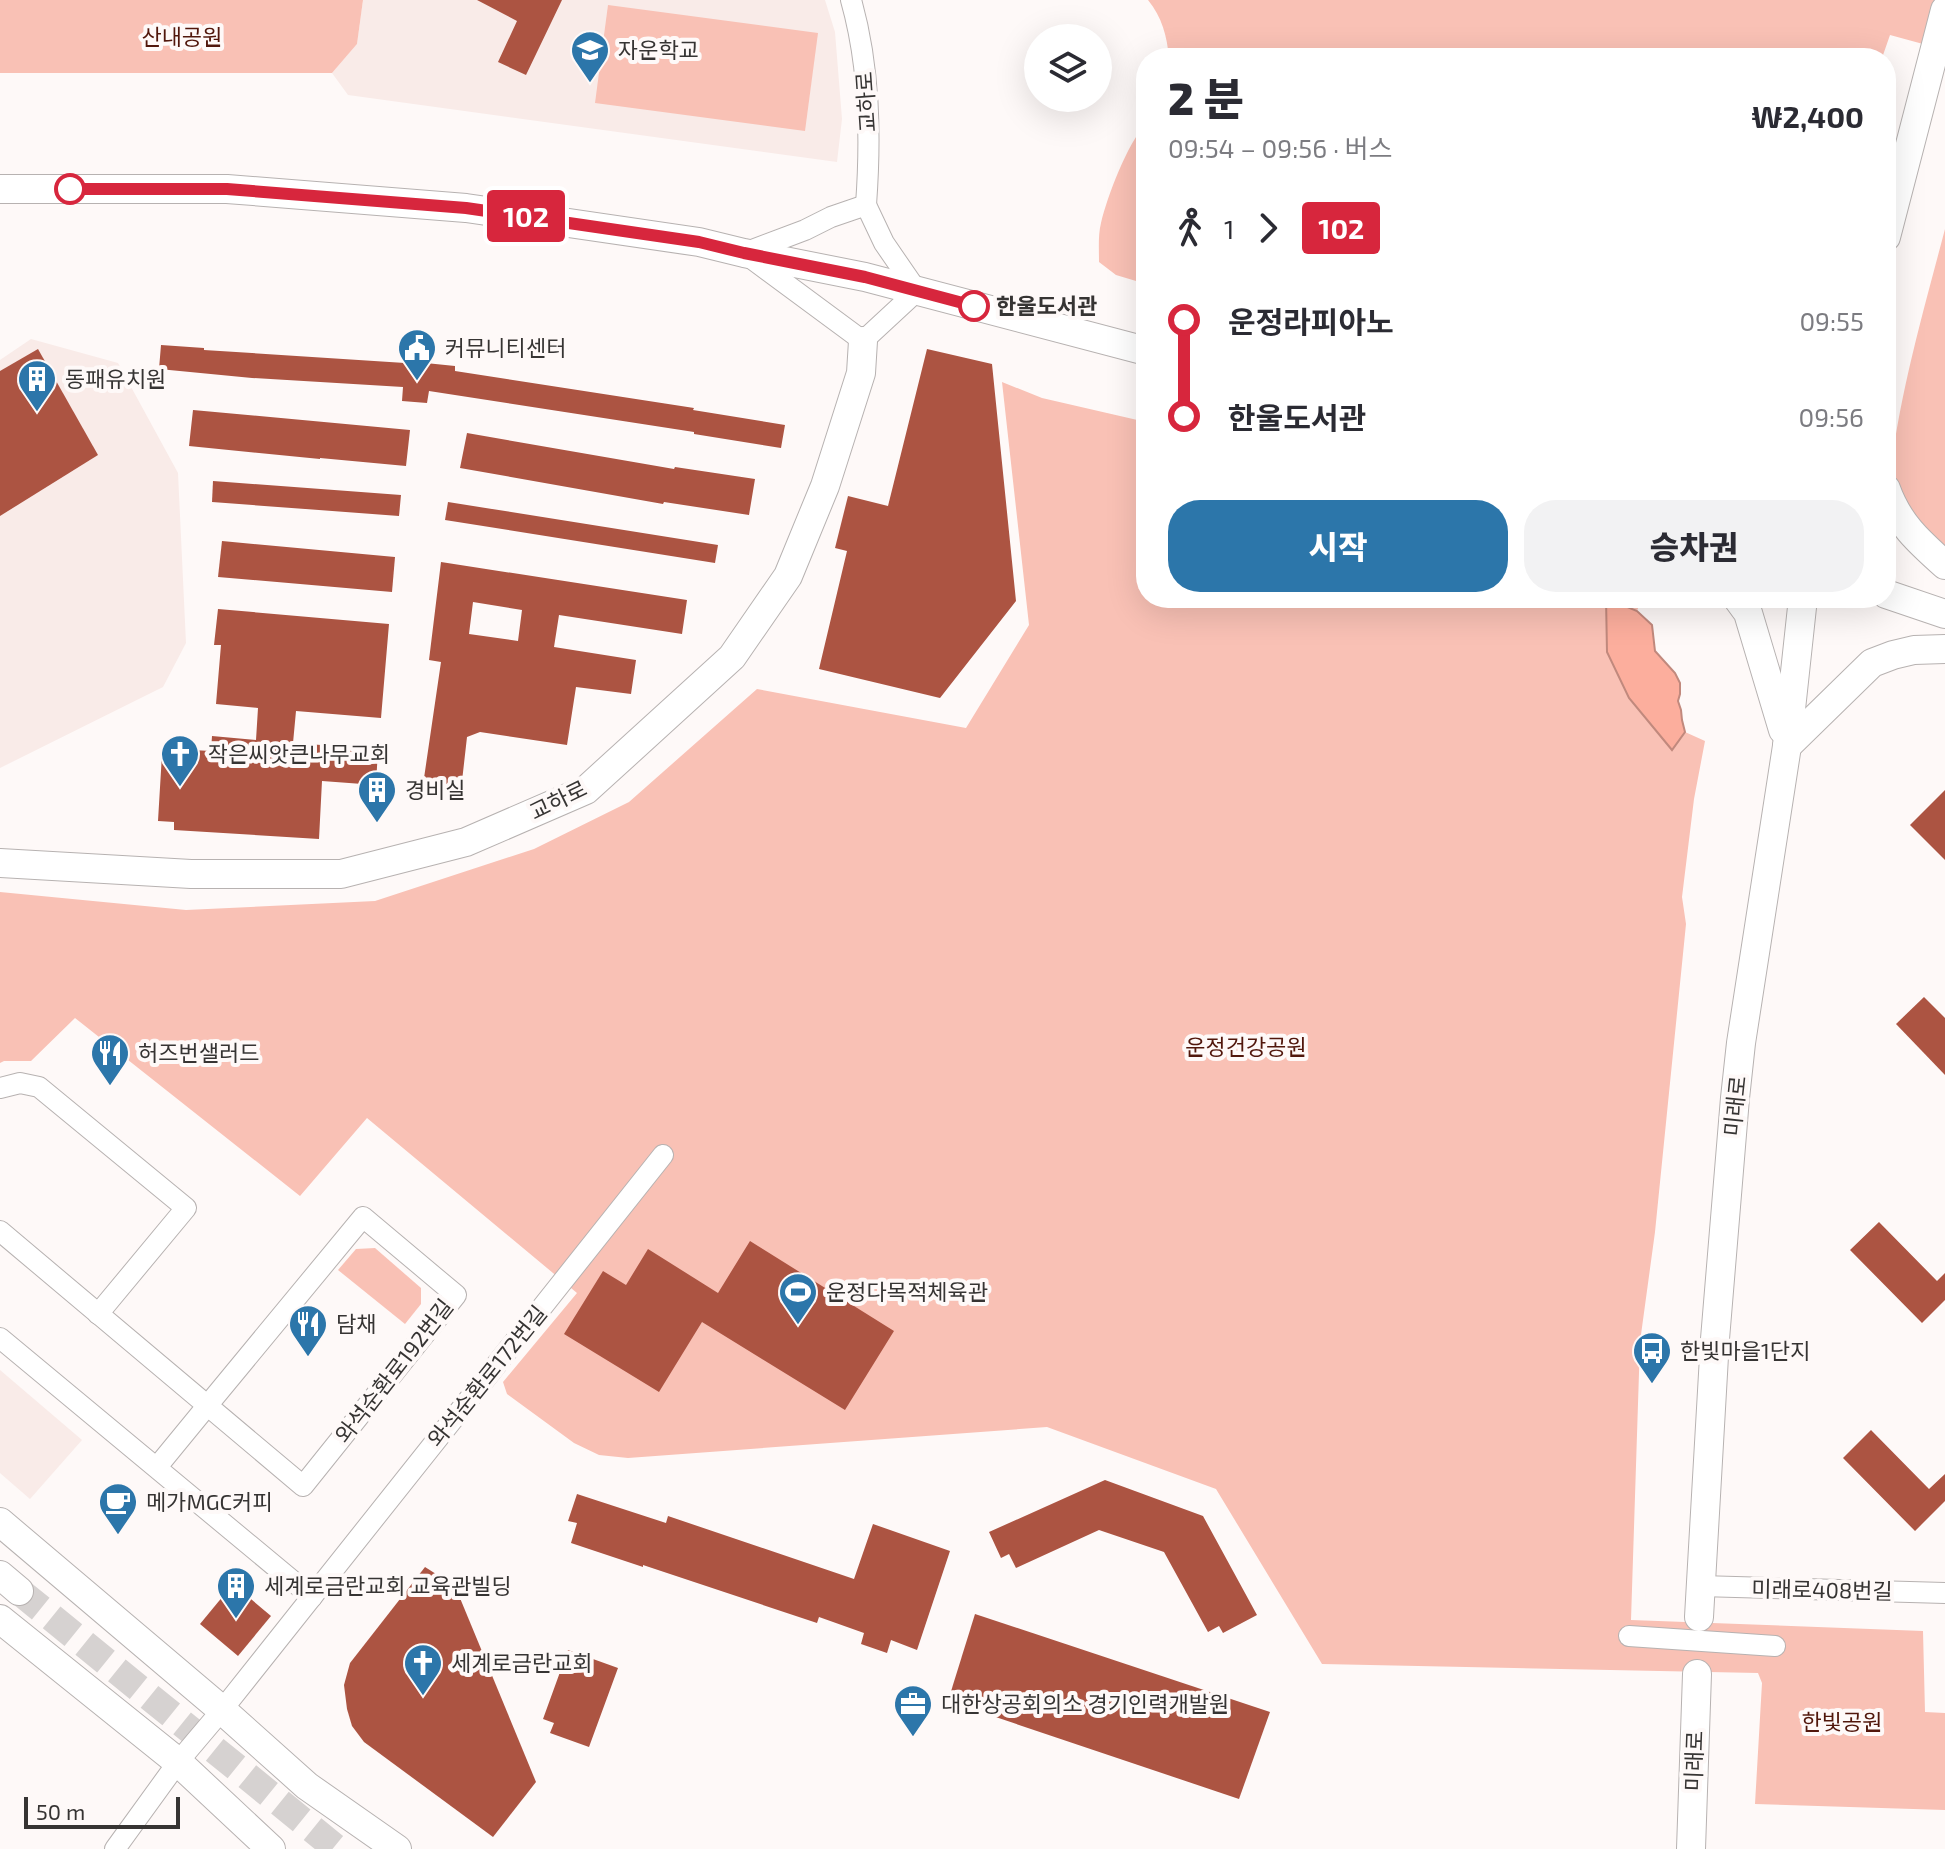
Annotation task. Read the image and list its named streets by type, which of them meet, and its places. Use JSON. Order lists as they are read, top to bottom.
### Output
{
  "streets": {
    "street": [
      "교하로",
      "미래로",
      "와석순환로192번길",
      "와석순환로172번길",
      "미래로408번길"
    ]
  },
  "crossings": [
    ["미래로", "미래로408번길"]
  ],
  "parks": ["산내공원", "운정건강공원", "한빛공원"],
  "places": {
    "school or university": ["자운학교"],
    "other": ["한울도서관"],
    "public building": ["커뮤니티센터"],
    "building": ["동패유치원", "경비실", "세계로금란교회 교육관빌딩"],
    "church": ["작은씨앗큰나무교회", "세계로금란교회"],
    "restaurant": ["허즈번샐러드", "담채"],
    "sports": ["운정다목적체육관"],
    "bus stop": ["한빛마을1단지"],
    "cafe": ["메가MGC커피"],
    "office": ["대한상공회의소 경기인력개발원"]
  },
  "lines": ["bus line 102"],
  "scale_bar": "50 m",
  "page": {
    "on_map": "102",
    "heading": ["2 분", "09:54 – 09:56 · 버스", "₩2,400"],
    "legs": ["1", "102"],
    "list": [
      {
        "name": "운정라피아노",
        "value": "09:55"
      },
      {
        "name": "한울도서관",
        "value": "09:56"
      }
    ],
    "buttons": ["시작", "승차권"],
    "scale": "50 m"
  }
}
